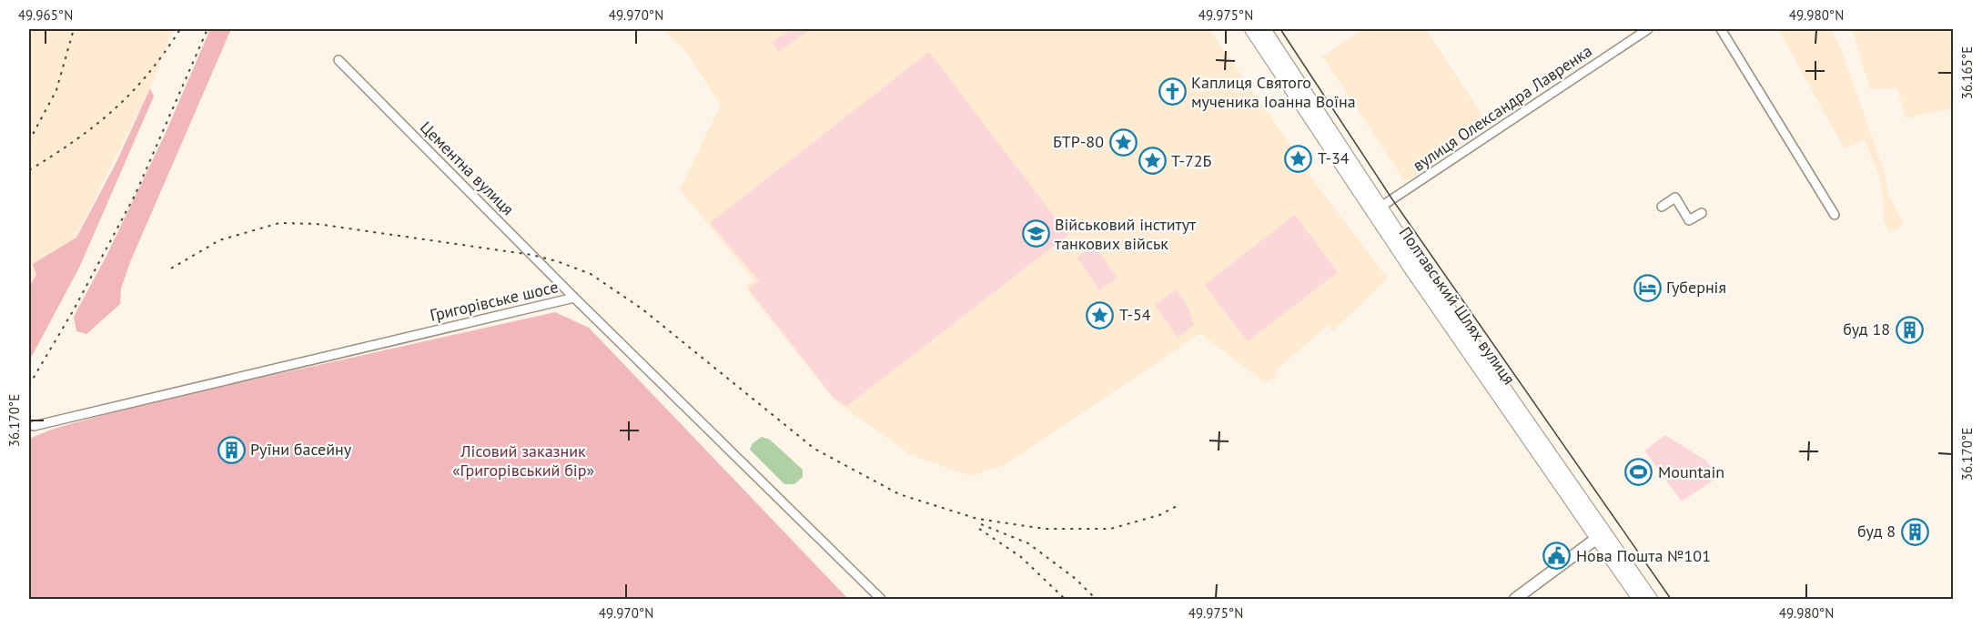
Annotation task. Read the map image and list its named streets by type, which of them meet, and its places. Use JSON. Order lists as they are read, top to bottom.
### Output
{
  "streets": {
    "main road": ["Полтавський Шлях вулиця"],
    "street": ["вулиця Олександра Лавренка", "Цементна вулиця", "Григорівське шосе"]
  },
  "crossings": [
    ["вулиця Олександра Лавренка", "Полтавський Шлях вулиця"],
    ["Цементна вулиця", "Григорівське шосе"]
  ],
  "parks": ["Лісовий заказник «Григорівський бір»"],
  "places": {
    "church": ["Каплиця Святого мученика Іоанна Воїна"],
    "place": [
      "БТР-80",
      "T-34",
      "Т-72Б",
      "Т-54"
    ],
    "school or university": ["Військовий інститут танкових військ"],
    "hotel": ["Губернія"],
    "building": ["буд 18", "Руїни басейну", "буд 8"],
    "sports": ["Mountain"],
    "public building": ["Нова Пошта №101"]
  },
  "coordinates": [
    "49.965°N",
    "49.970°N",
    "49.975°N",
    "49.980°N",
    "36.165°E",
    "36.170°E"
  ]
}
